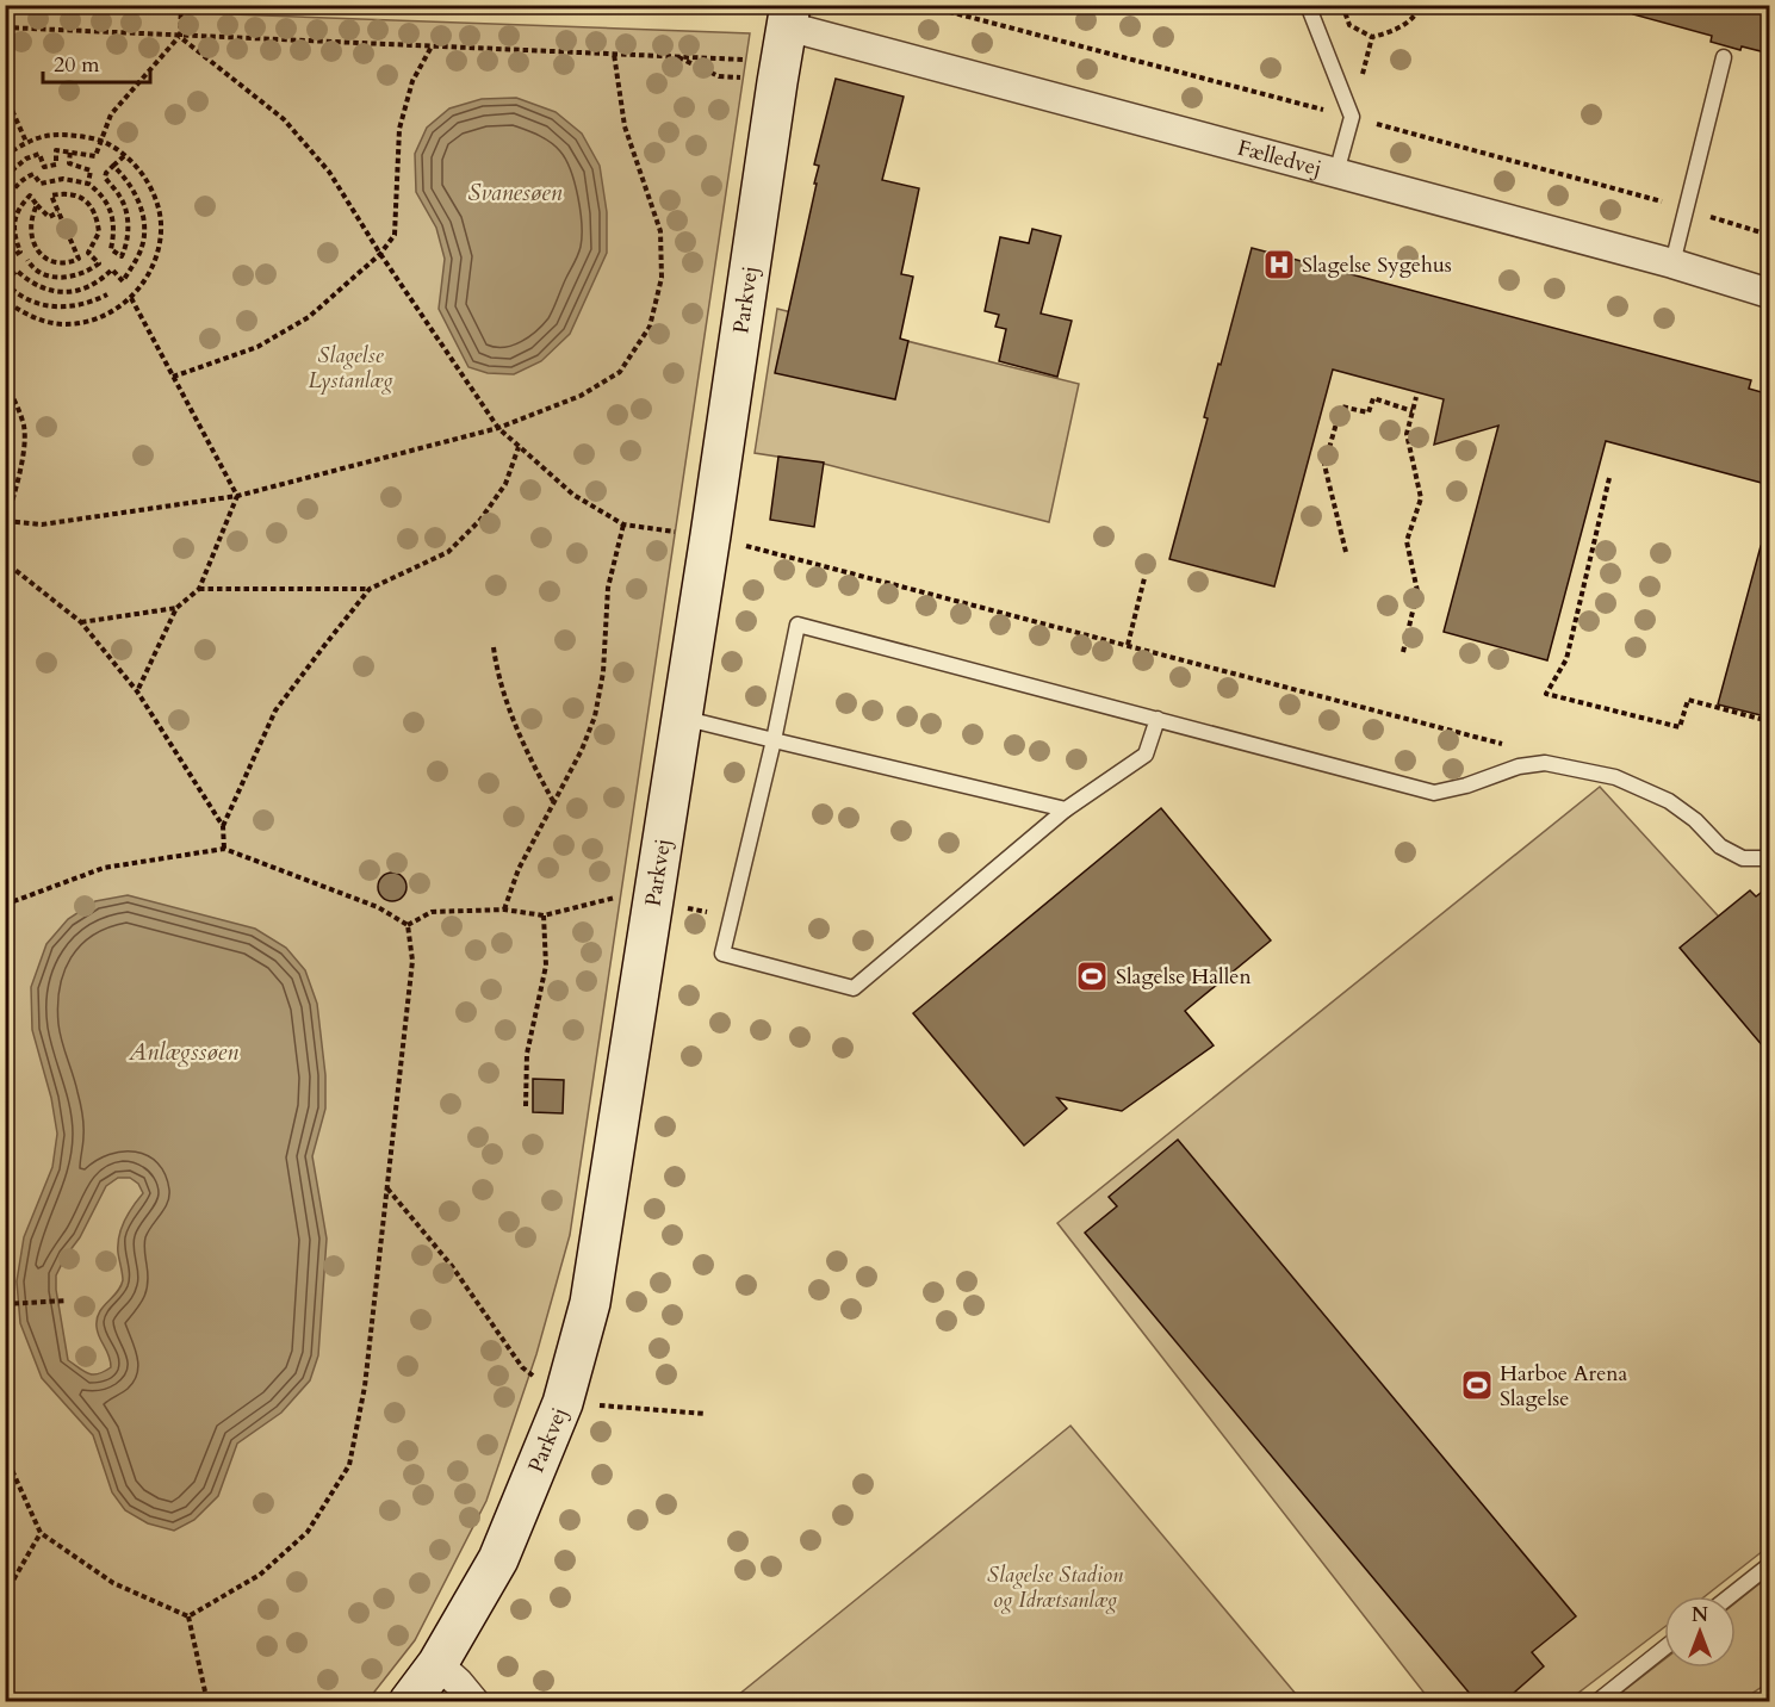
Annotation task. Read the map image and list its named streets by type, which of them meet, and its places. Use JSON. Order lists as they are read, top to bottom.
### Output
{
  "streets": {
    "street": ["Fælledvej", "Parkvej"]
  },
  "crossings": [
    ["Fælledvej", "Parkvej"]
  ],
  "water": ["Svanesøen", "Anlægssøen"],
  "parks": ["Slagelse Lystanlæg", "Slagelse Stadion og Idrætsanlæg"],
  "places": {
    "hospital": ["Slagelse Sygehus"],
    "sports": ["Slagelse Hallen", "Harboe Arena Slagelse"]
  },
  "scale_bar": "20 m",
  "north": "top"
}
